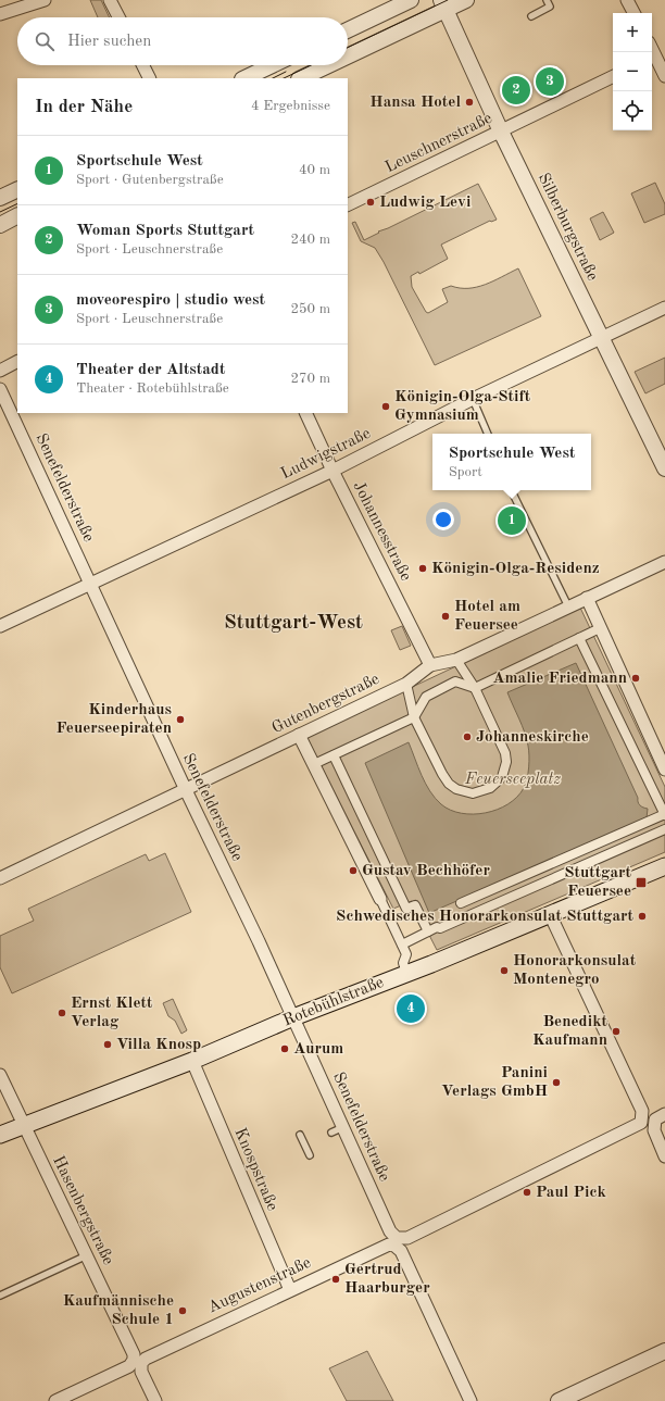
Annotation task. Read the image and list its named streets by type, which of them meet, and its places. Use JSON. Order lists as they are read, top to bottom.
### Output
{
  "streets": {
    "main road": ["Rotebühlstraße"],
    "street": [
      "Leuschnerstraße",
      "Silberburgstraße",
      "Ludwigstraße",
      "Senefelderstraße",
      "Johannesstraße",
      "Gutenbergstraße",
      "Knospstraße",
      "Hasenbergstraße",
      "Augustenstraße"
    ]
  },
  "crossings": [
    ["Leuschnerstraße", "Silberburgstraße"],
    ["Silberburgstraße", "Ludwigstraße"],
    ["Ludwigstraße", "Senefelderstraße"],
    ["Ludwigstraße", "Johannesstraße"],
    ["Senefelderstraße", "Gutenbergstraße"],
    ["Senefelderstraße", "Rotebühlstraße"],
    ["Senefelderstraße", "Augustenstraße"],
    ["Johannesstraße", "Gutenbergstraße"],
    ["Rotebühlstraße", "Knospstraße"],
    ["Rotebühlstraße", "Hasenbergstraße"],
    ["Knospstraße", "Augustenstraße"],
    ["Hasenbergstraße", "Augustenstraße"]
  ],
  "districts": ["Stuttgart-West"],
  "parks": ["Feuerseeplatz"],
  "places": {
    "other": [
      "Hansa Hotel",
      "Ludwig Levi",
      "Königin-Olga-Stift Gymnasium",
      "Königin-Olga-Residenz",
      "Hotel am Feuersee",
      "Amalie Friedmann",
      "Kinderhaus Feuerseepiraten",
      "Johanneskirche",
      "Gustav Bechhöfer",
      "Schwedisches Honorarkonsulat Stuttgart",
      "Honorarkonsulat Montenegro",
      "Ernst Klett Verlag",
      "Benedikt Kaufmann",
      "Villa Knosp",
      "Aurum",
      "Panini Verlags GmbH",
      "Paul Pick",
      "Gertrud Haarburger",
      "Kaufmännische Schule 1"
    ],
    "transit": ["Stuttgart Feuersee"]
  },
  "page": {
    "map_buttons": ["+", "−"],
    "search": "Hier suchen",
    "pins": [
      "3",
      "2",
      "1",
      "4"
    ],
    "heading": ["In der Nähe", "4 Ergebnisse"],
    "list": [
      {
        "mark": "1",
        "name": "Sportschule West",
        "note": "Sport · Gutenbergstraße",
        "value": "40 m"
      },
      {
        "mark": "2",
        "name": "Woman Sports Stuttgart",
        "note": "Sport · Leuschnerstraße",
        "value": "240 m"
      },
      {
        "mark": "3",
        "name": "moveorespiro | studio west",
        "note": "Sport · Leuschnerstraße",
        "value": "250 m"
      },
      {
        "mark": "4",
        "name": "Theater der Altstadt",
        "note": "Theater · Rotebühlstraße",
        "value": "270 m"
      }
    ],
    "popup": ["Sportschule West", "Sport"]
  }
}
